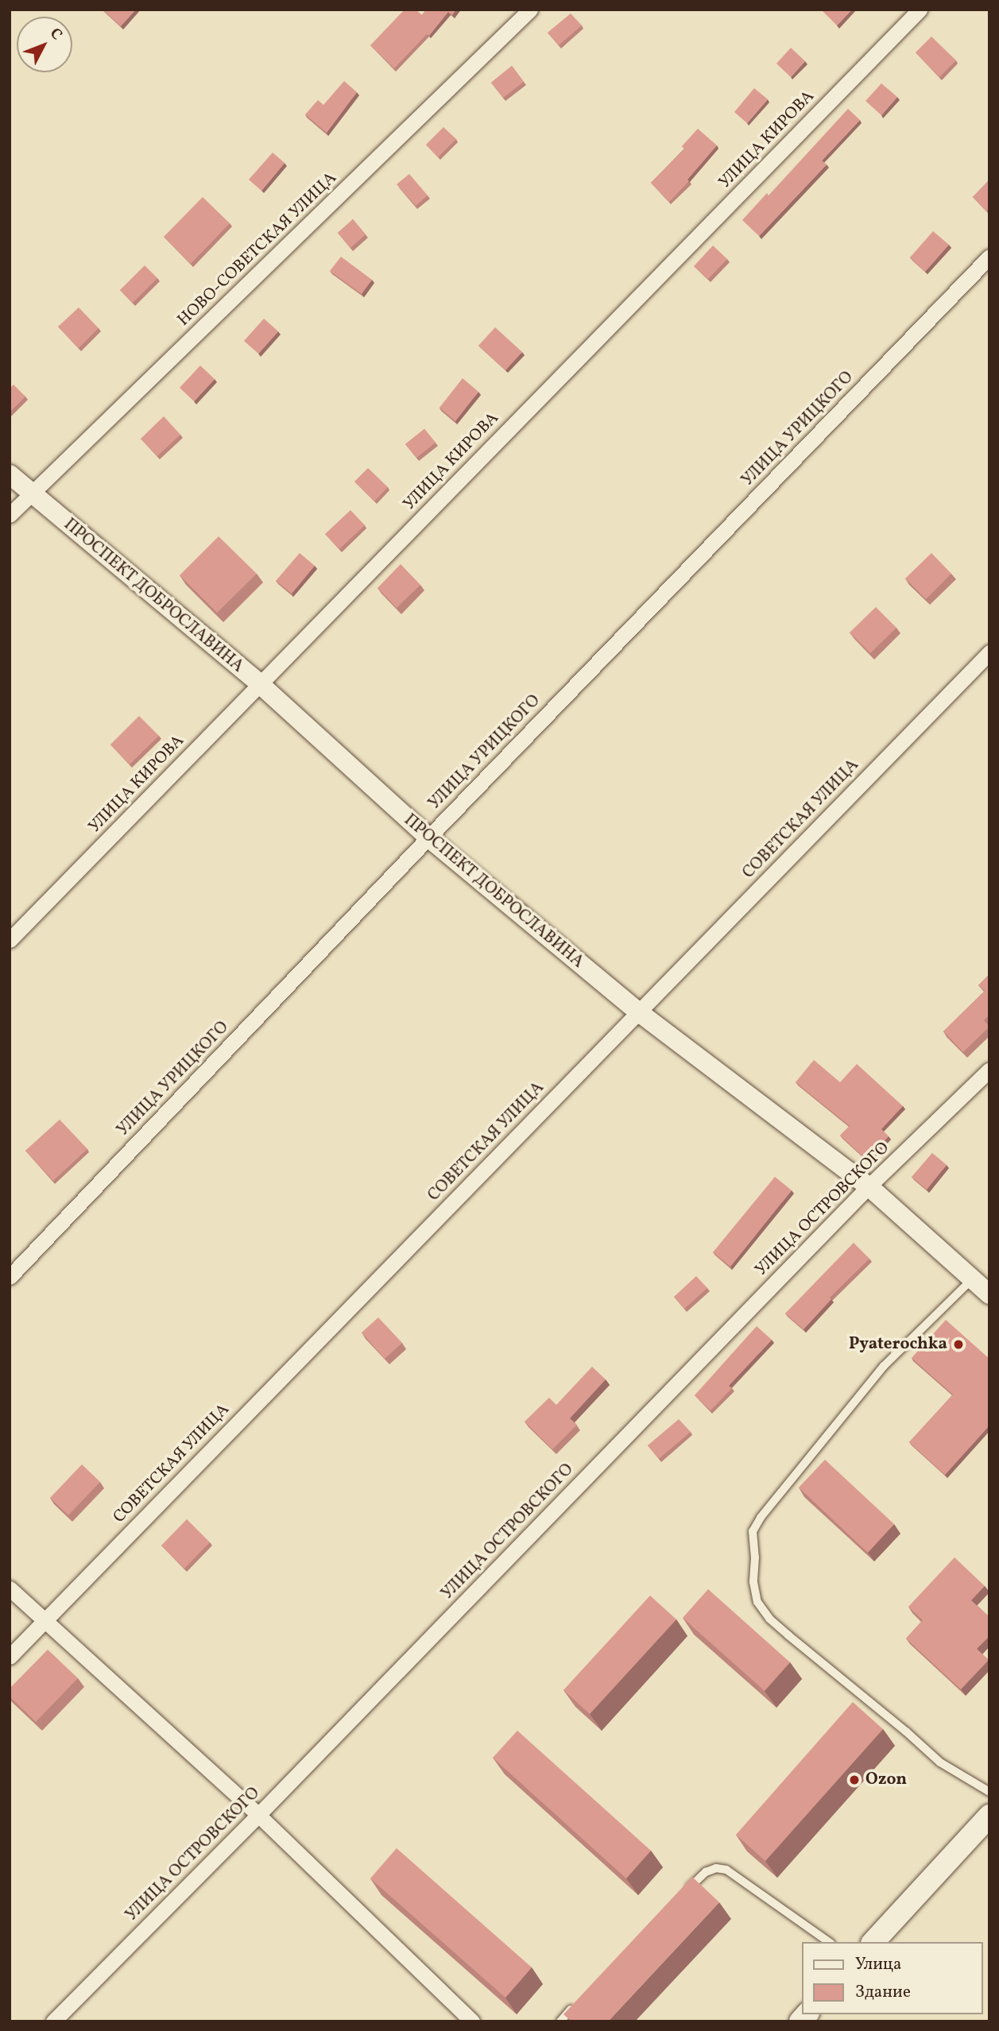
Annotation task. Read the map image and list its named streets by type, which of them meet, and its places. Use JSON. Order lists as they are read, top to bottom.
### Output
{
  "streets": {
    "street": [
      "УЛИЦА КИРОВА",
      "НОВО-СОВЕТСКАЯ УЛИЦА",
      "УЛИЦА УРИЦКОГО",
      "ПРОСПЕКТ ДОБРОСЛАВИНА",
      "СОВЕТСКАЯ УЛИЦА",
      "УЛИЦА ОСТРОВСКОГО"
    ]
  },
  "crossings": [
    ["УЛИЦА КИРОВА", "ПРОСПЕКТ ДОБРОСЛАВИНА"],
    ["НОВО-СОВЕТСКАЯ УЛИЦА", "ПРОСПЕКТ ДОБРОСЛАВИНА"],
    ["УЛИЦА УРИЦКОГО", "ПРОСПЕКТ ДОБРОСЛАВИНА"],
    ["ПРОСПЕКТ ДОБРОСЛАВИНА", "СОВЕТСКАЯ УЛИЦА"],
    ["ПРОСПЕКТ ДОБРОСЛАВИНА", "УЛИЦА ОСТРОВСКОГО"]
  ],
  "places": ["Pyaterochka", "Ozon"],
  "legend": ["Улица", "Здание"],
  "north": "top right"
}
